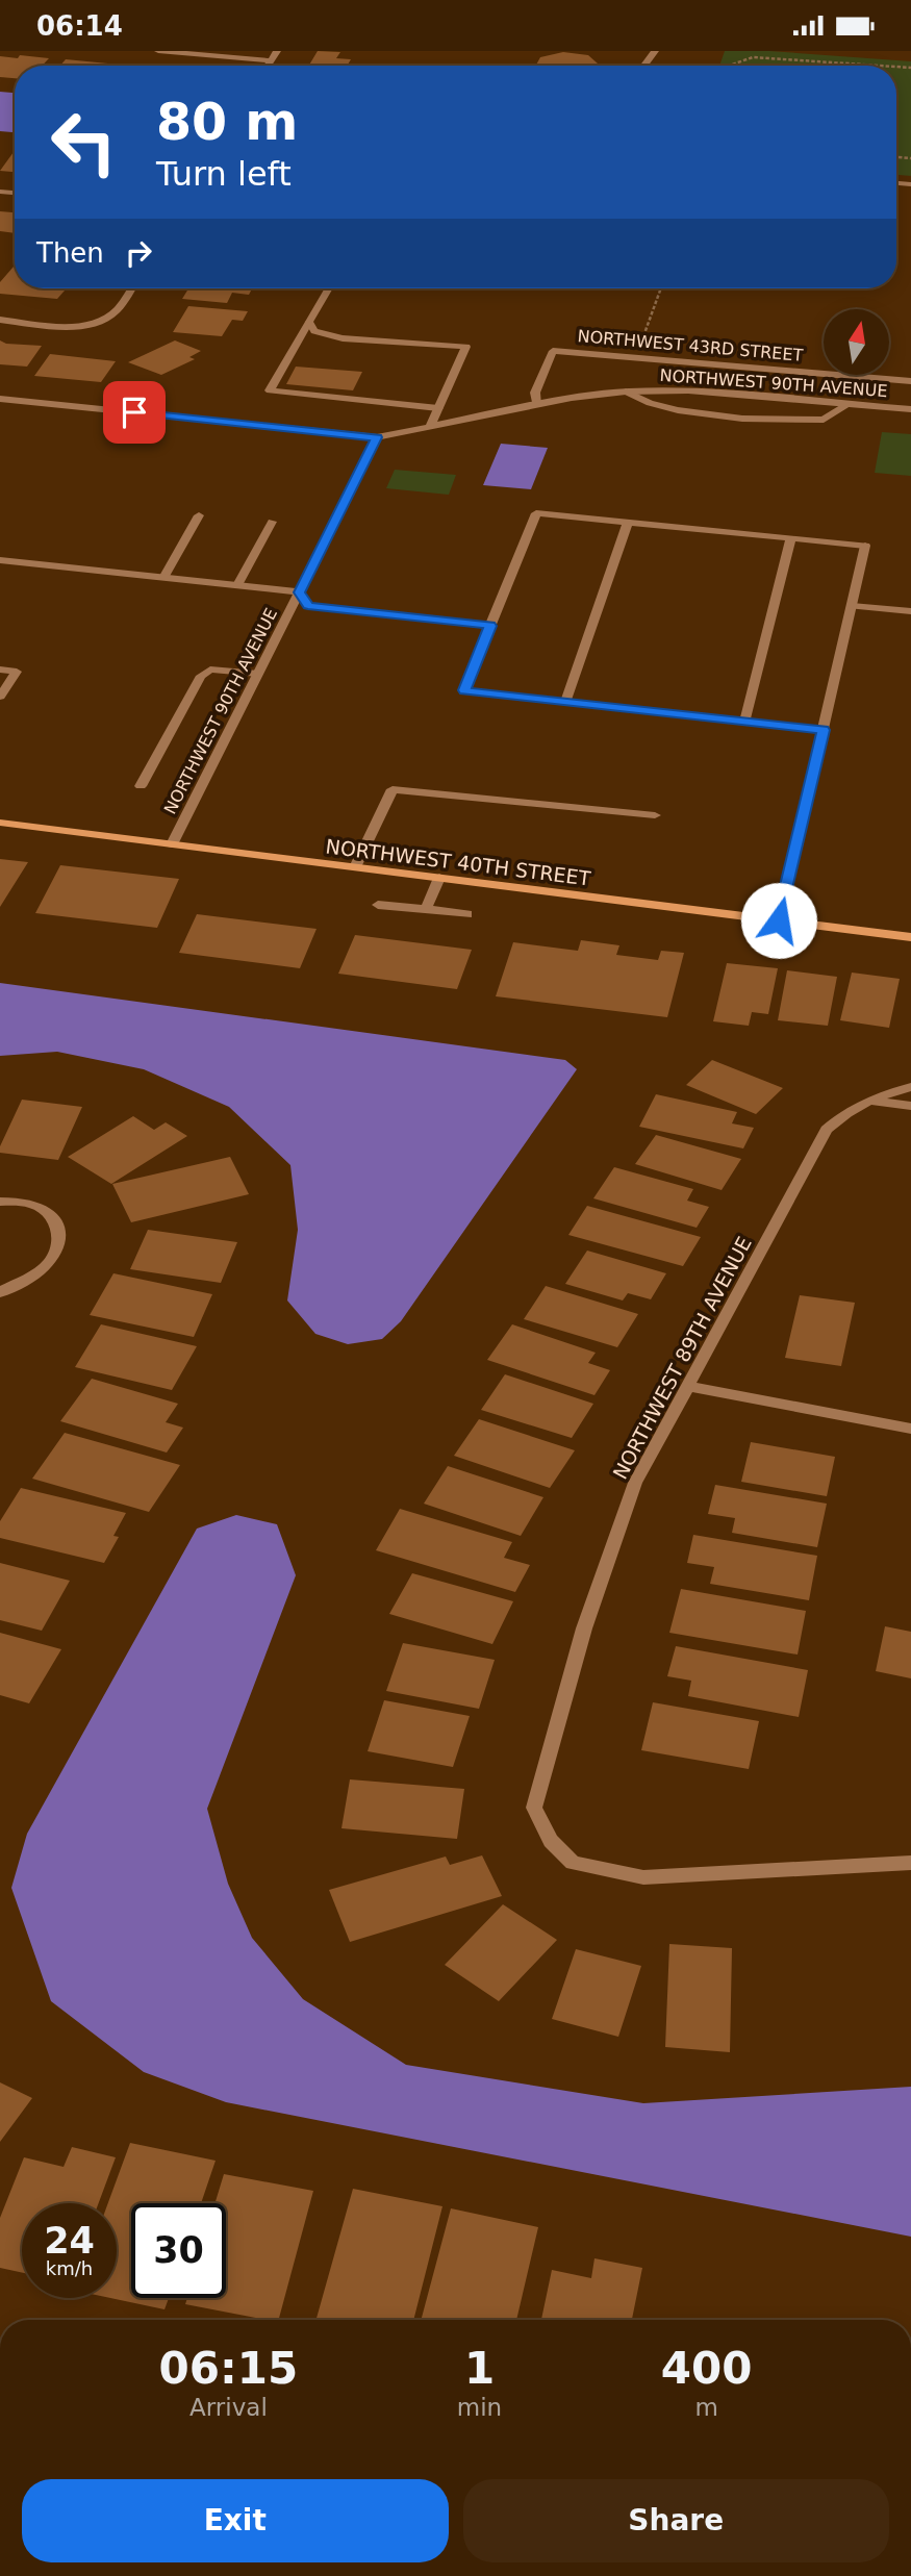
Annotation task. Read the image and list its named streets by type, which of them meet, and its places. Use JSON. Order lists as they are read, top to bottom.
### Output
{
  "streets": {
    "street": [
      "NORTHWEST 43RD STREET",
      "NORTHWEST 90TH AVENUE",
      "NORTHWEST 40TH STREET",
      "NORTHWEST 89TH AVENUE"
    ]
  },
  "crossings": [
    ["NORTHWEST 43RD STREET", "NORTHWEST 90TH AVENUE"],
    ["NORTHWEST 90TH AVENUE", "NORTHWEST 40TH STREET"]
  ],
  "north": "top",
  "page": {
    "status": "06:14",
    "turn": ["80 m", "Turn left"],
    "then": "Then",
    "speed": "24 km/h",
    "limit": "30",
    "eta": [
      "06:15",
      "Arrival",
      "1",
      "min",
      "400",
      "m"
    ],
    "buttons": ["Exit", "Share"]
  }
}
